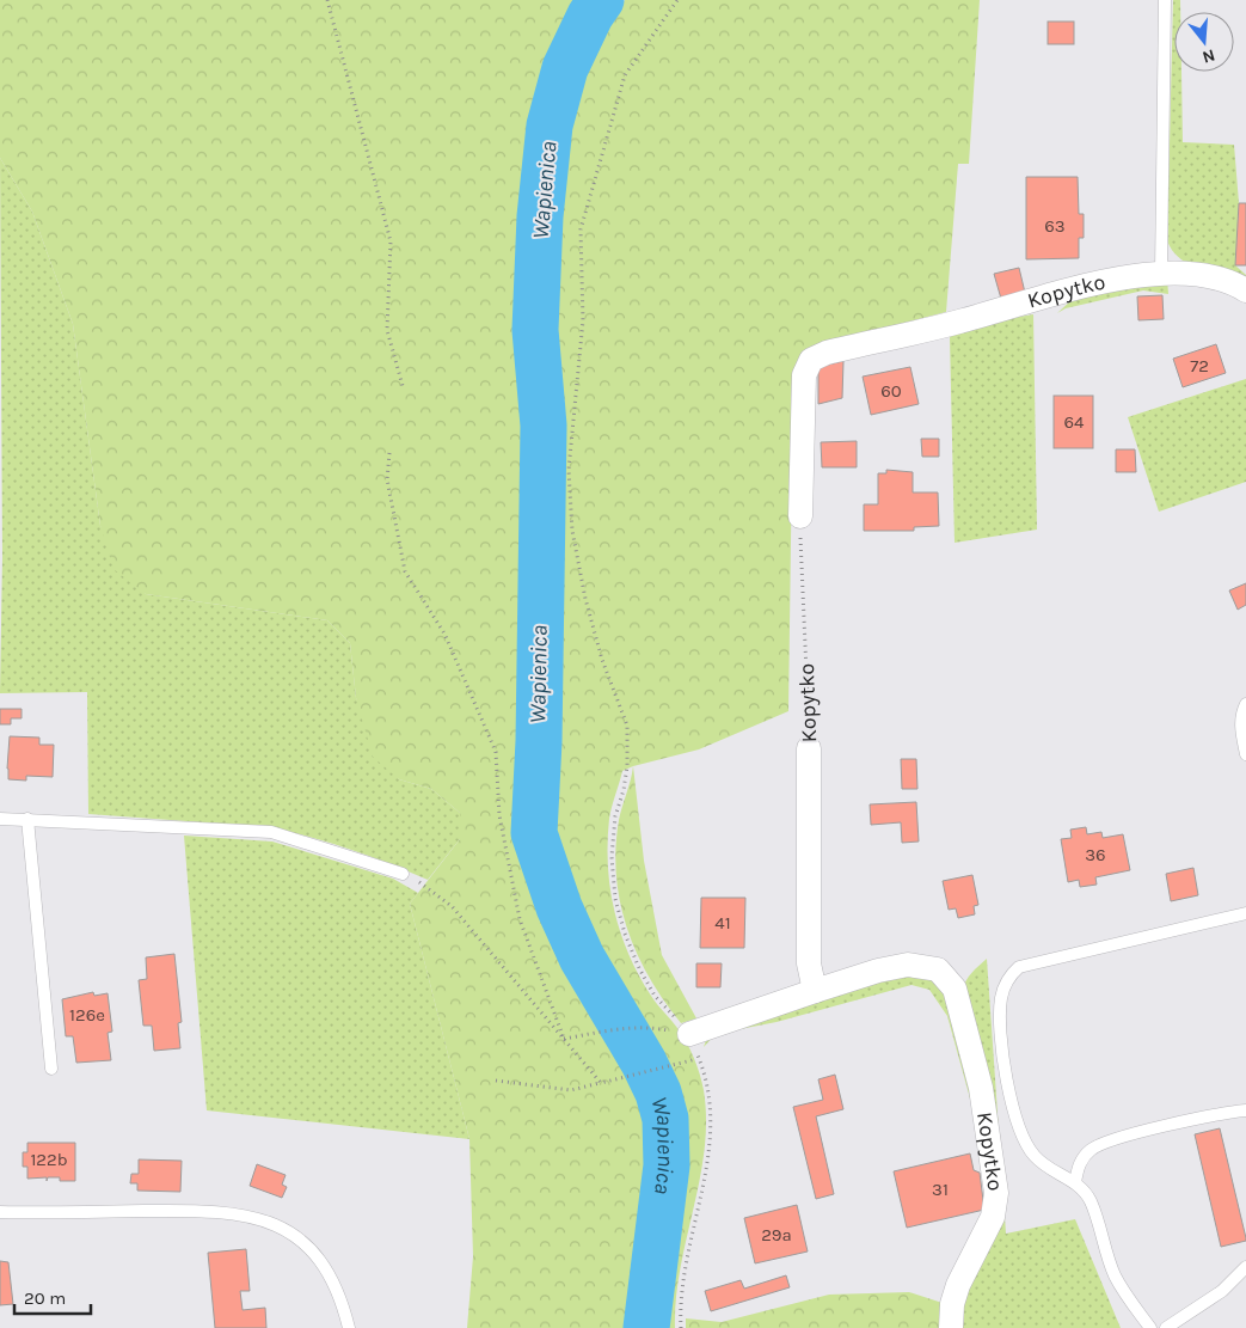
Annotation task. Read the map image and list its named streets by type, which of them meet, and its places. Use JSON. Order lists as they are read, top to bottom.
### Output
{
  "streets": {
    "street": ["Kopytko"]
  },
  "water": ["Wapienica"],
  "house_numbers": [
    "63",
    "72",
    "60",
    "64",
    "36",
    "41",
    "126e",
    "122b",
    "31",
    "29a"
  ],
  "scale_bar": "20 m",
  "north": "bottom"
}
